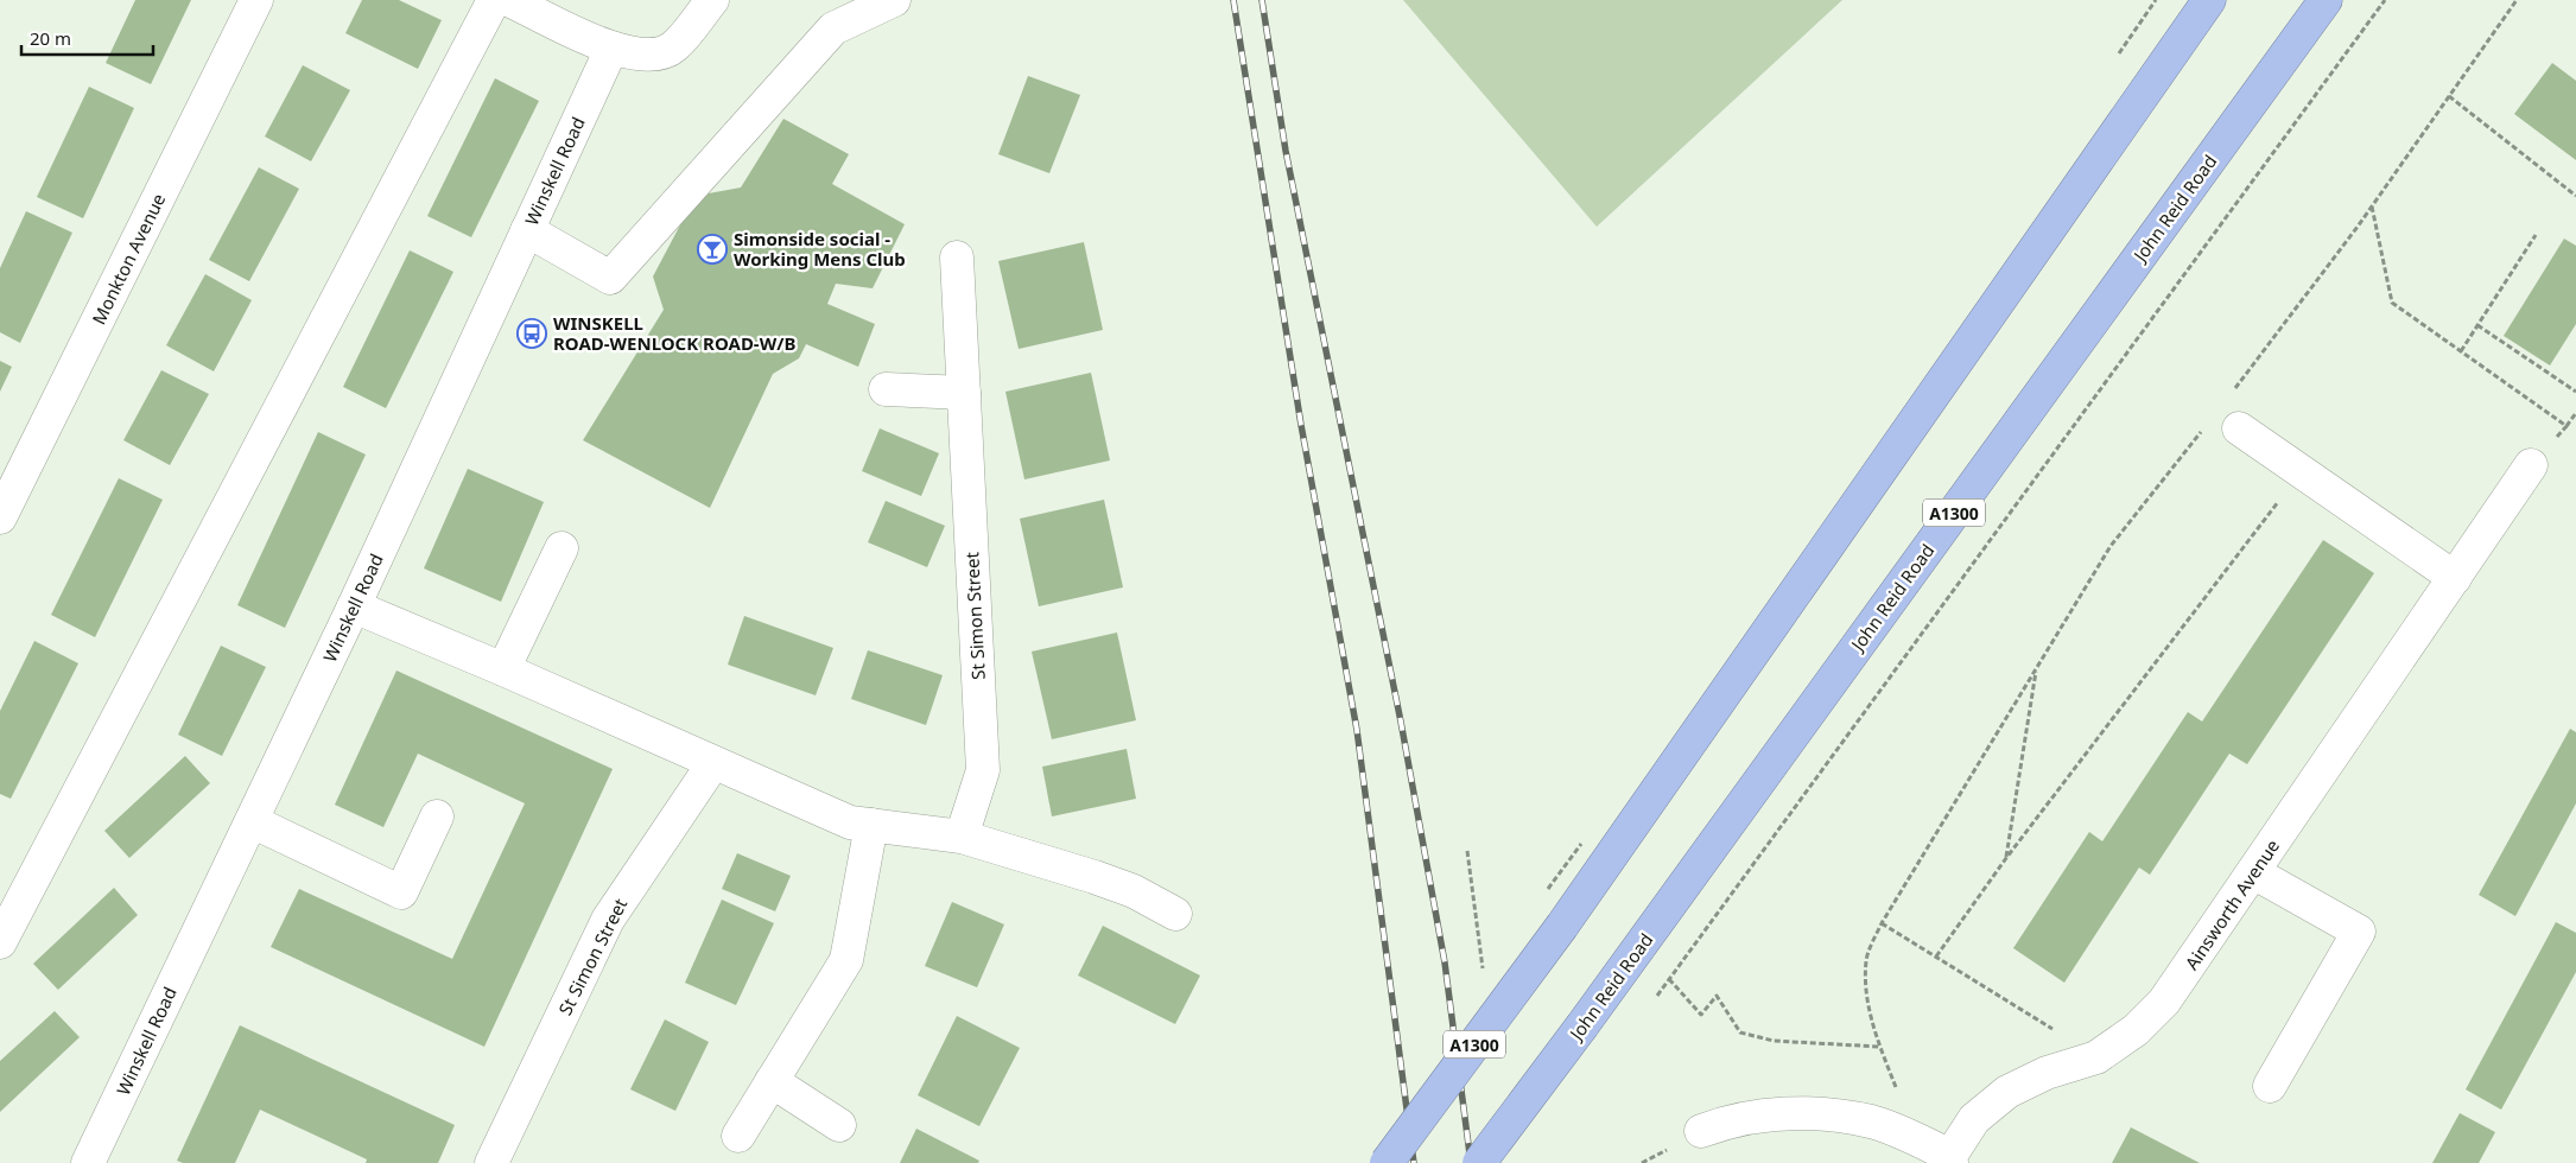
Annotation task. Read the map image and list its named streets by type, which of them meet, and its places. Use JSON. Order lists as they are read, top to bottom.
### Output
{
  "streets": {
    "highway": ["John Reid Road", "A1300"],
    "street": [
      "Winskell Road",
      "Monkton Avenue",
      "St Simon Street",
      "Ainsworth Avenue"
    ]
  },
  "places": {
    "bar": ["Simonside social - Working Mens Club"],
    "bus stop": ["WINSKELL ROAD-WENLOCK ROAD-W/B"]
  },
  "scale_bar": "20 m"
}
